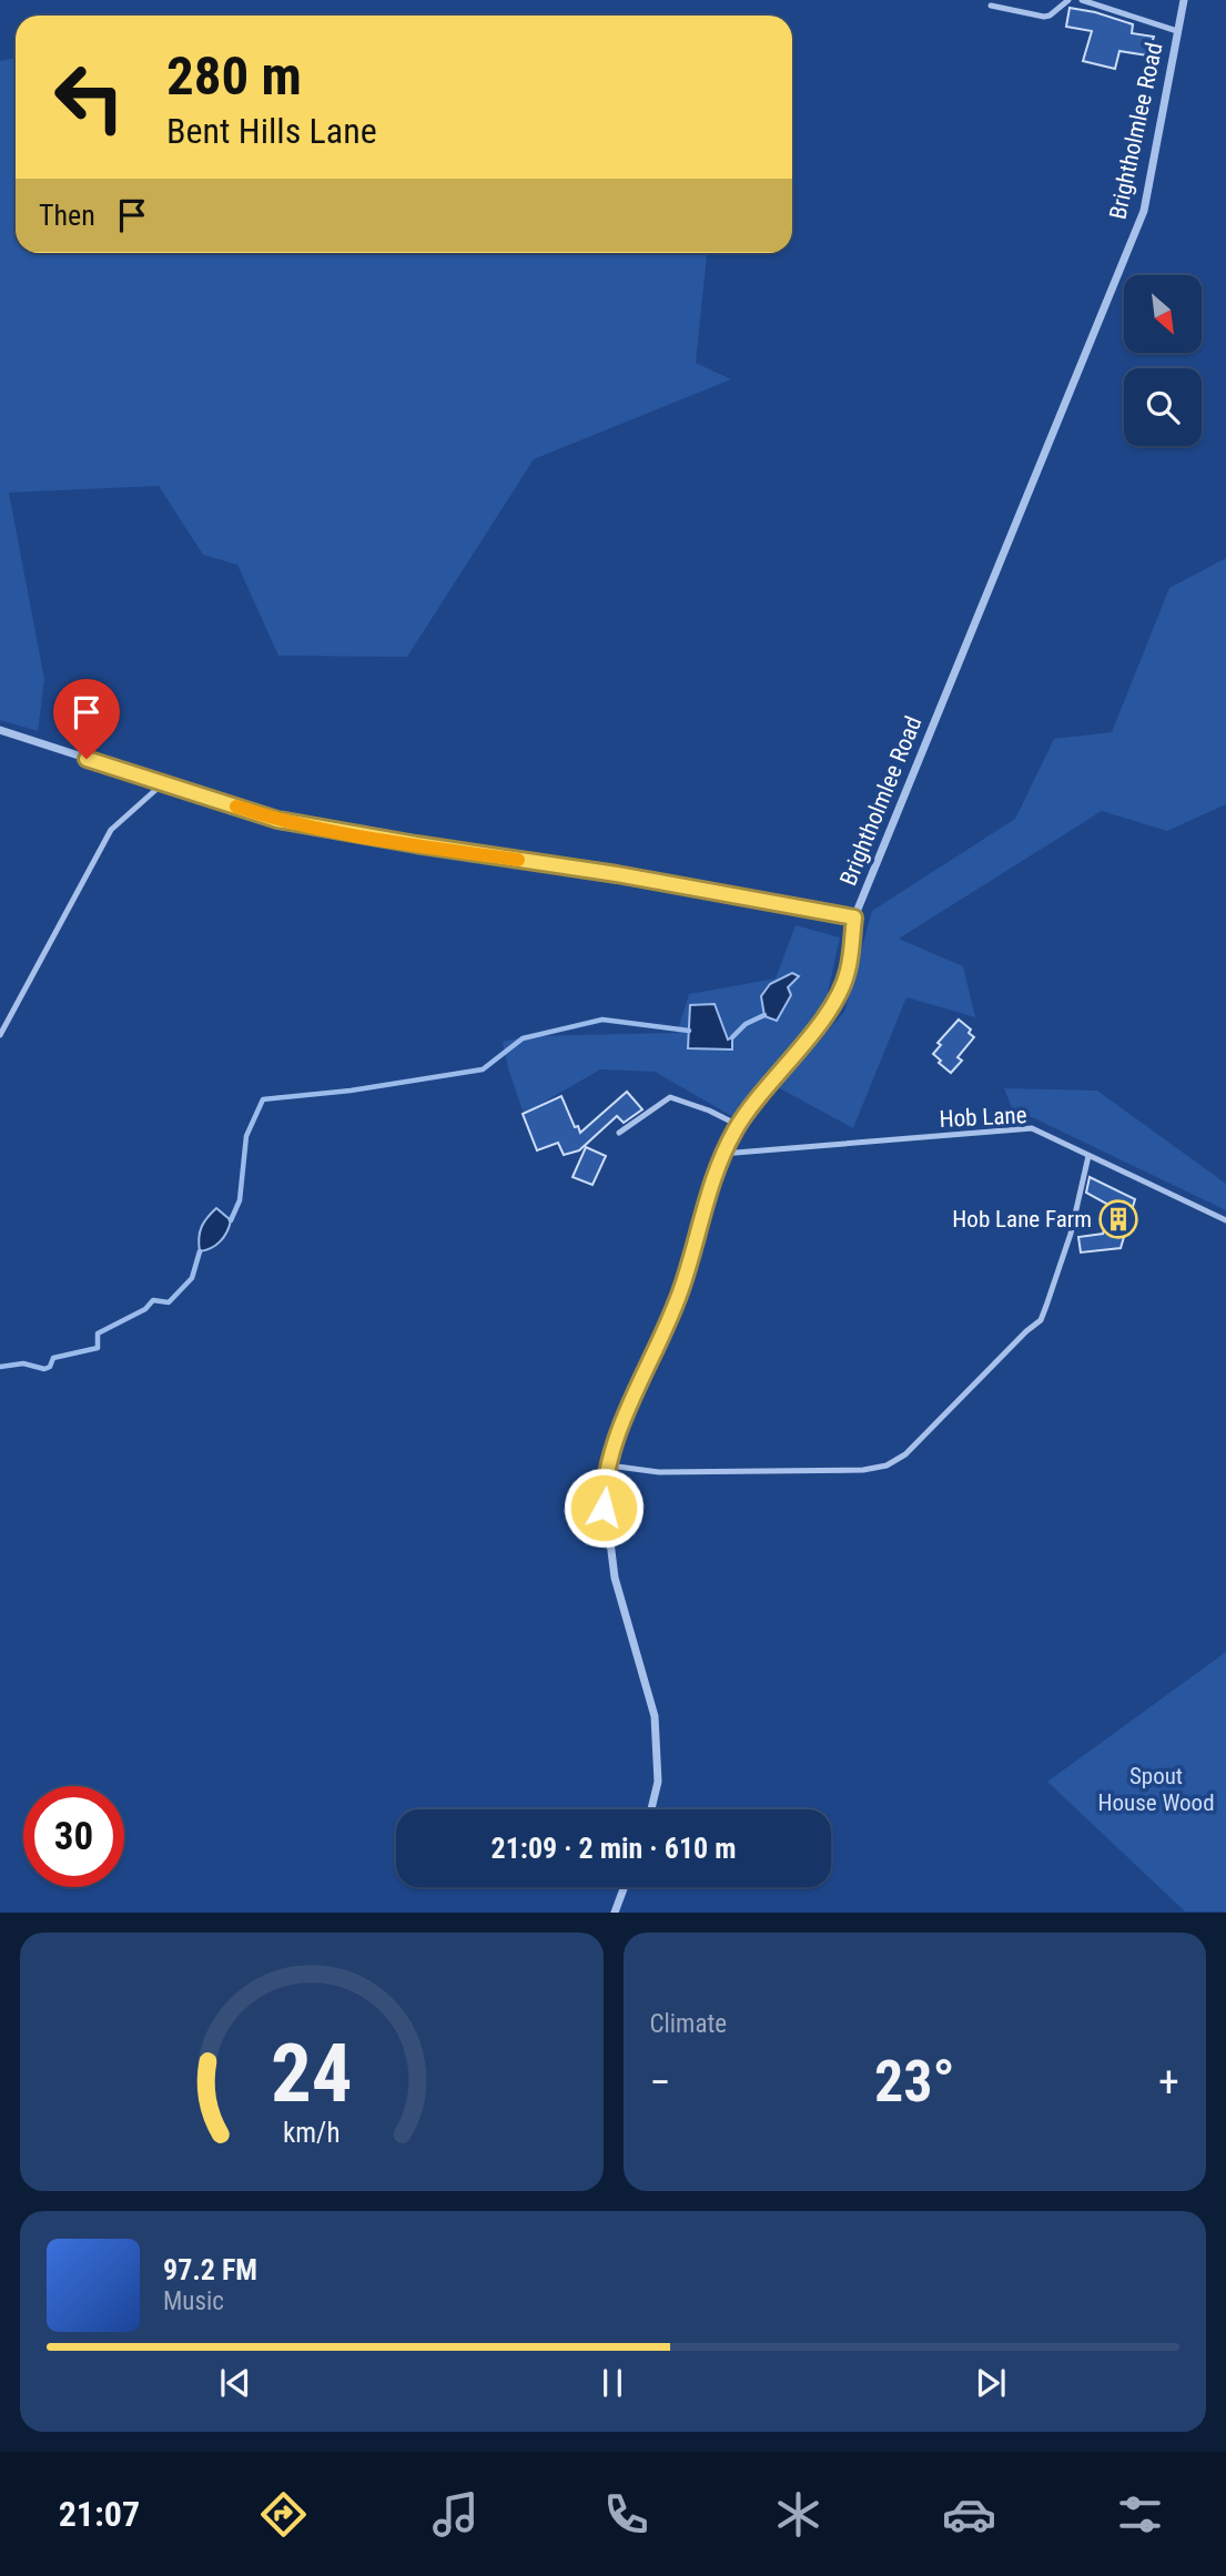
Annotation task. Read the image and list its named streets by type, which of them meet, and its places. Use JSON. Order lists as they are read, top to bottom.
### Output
{
  "streets": {
    "street": ["Brightholmlee Road"],
    "lane": ["Hob Lane"]
  },
  "crossings": [
    ["Brightholmlee Road", "Hob Lane"]
  ],
  "parks": ["Spout House Wood"],
  "places": {
    "building": ["Hob Lane Farm"]
  },
  "north": "bottom right",
  "page": {
    "turn": ["280 m", "Bent Hills Lane"],
    "then": "Then",
    "limit": "30",
    "trip": "21:09 · 2 min · 610 m",
    "tile": "Climate",
    "heat": ["−", "23°", "+"],
    "song": ["97.2 FM", "Music"],
    "tabs": "21:07",
    "gauge": ["24", "km/h"]
  }
}
